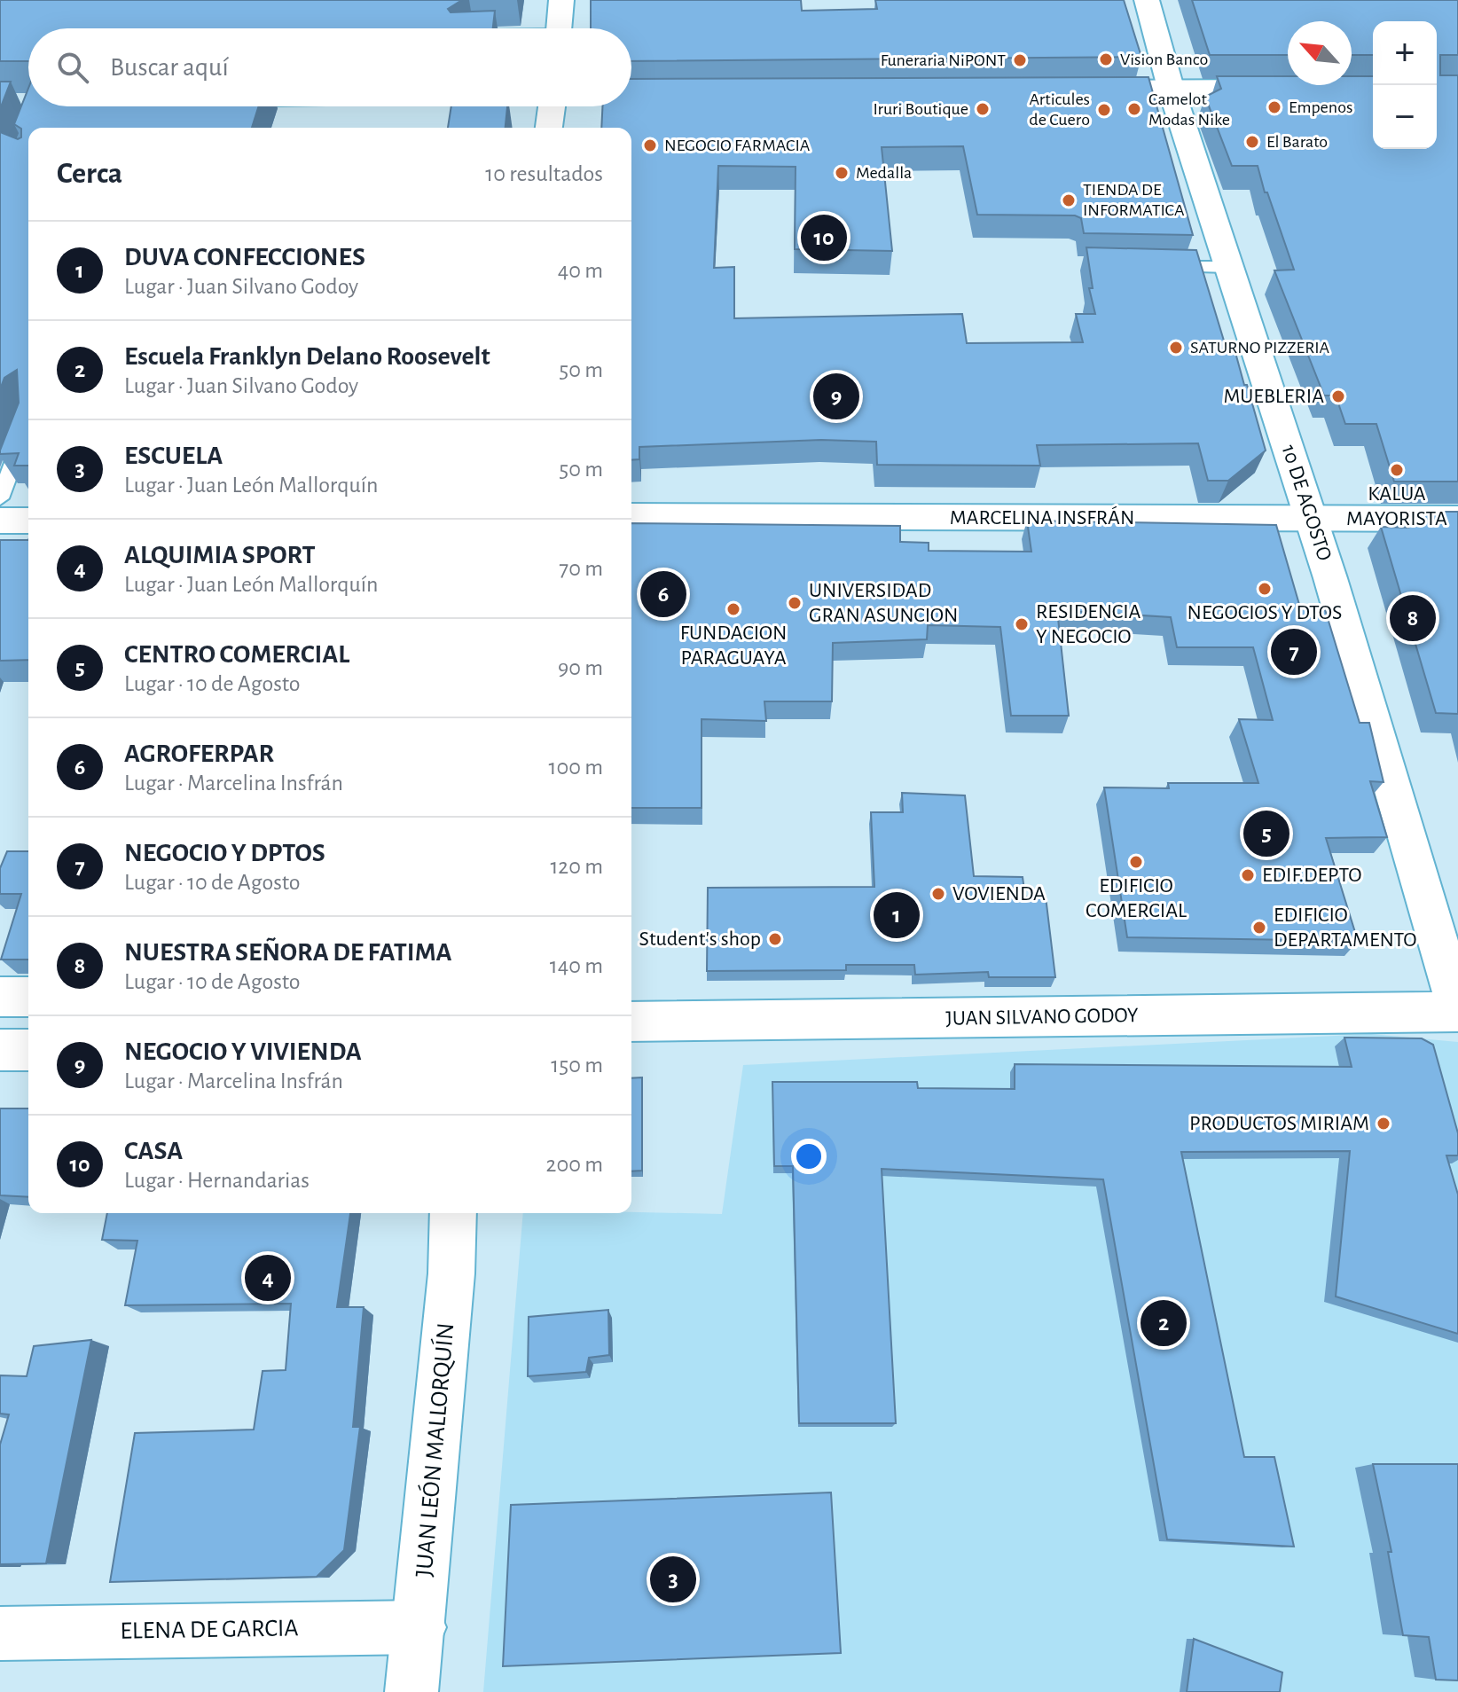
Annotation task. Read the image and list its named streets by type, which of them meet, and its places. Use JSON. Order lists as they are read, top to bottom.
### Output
{
  "streets": {
    "main road": [
      "10 DE AGOSTO",
      "MARCELINA INSFRÁN",
      "JUAN SILVANO GODOY",
      "JUAN LEÓN MALLORQUÍN",
      "ELENA DE GARCIA"
    ]
  },
  "crossings": [
    ["10 DE AGOSTO", "MARCELINA INSFRÁN"],
    ["10 DE AGOSTO", "JUAN SILVANO GODOY"],
    ["JUAN LEÓN MALLORQUÍN", "ELENA DE GARCIA"]
  ],
  "places": [
    "Vision Banco",
    "Funeraria NiPONT",
    "Empenos",
    "Iruri Boutique",
    "Camelot Modas Nike",
    "Articules de Cuero",
    "El Barato",
    "NEGOCIO FARMACIA",
    "Medalla",
    "TIENDA DE INFORMATICA",
    "SATURNO PIZZERIA",
    "MUEBLERIA",
    "KALUA MAYORISTA",
    "NEGOCIOS Y DTOS",
    "UNIVERSIDAD GRAN ASUNCION",
    "FUNDACION PARAGUAYA",
    "RESIDENCIA Y NEGOCIO",
    "EDIFICIO COMERCIAL",
    "EDIF.DEPTO",
    "VOVIENDA",
    "EDIFICIO DEPARTAMENTO",
    "Student's shop",
    "PRODUCTOS MIRIAM"
  ],
  "north": "top left",
  "page": {
    "map_buttons": ["+", "−"],
    "search": "Buscar aquí",
    "heading": ["Cerca", "10 resultados"],
    "pins": [
      "10",
      "9",
      "6",
      "8",
      "7",
      "5",
      "1",
      "4",
      "2",
      "3"
    ],
    "list": [
      {
        "mark": "1",
        "name": "DUVA CONFECCIONES",
        "note": "Lugar · Juan Silvano Godoy",
        "value": "40 m"
      },
      {
        "mark": "2",
        "name": "Escuela Franklyn Delano Roosevelt",
        "note": "Lugar · Juan Silvano Godoy",
        "value": "50 m"
      },
      {
        "mark": "3",
        "name": "ESCUELA",
        "note": "Lugar · Juan León Mallorquín",
        "value": "50 m"
      },
      {
        "mark": "4",
        "name": "ALQUIMIA SPORT",
        "note": "Lugar · Juan León Mallorquín",
        "value": "70 m"
      },
      {
        "mark": "5",
        "name": "CENTRO COMERCIAL",
        "note": "Lugar · 10 de Agosto",
        "value": "90 m"
      },
      {
        "mark": "6",
        "name": "AGROFERPAR",
        "note": "Lugar · Marcelina Insfrán",
        "value": "100 m"
      },
      {
        "mark": "7",
        "name": "NEGOCIO Y DPTOS",
        "note": "Lugar · 10 de Agosto",
        "value": "120 m"
      },
      {
        "mark": "8",
        "name": "NUESTRA SEÑORA DE FATIMA",
        "note": "Lugar · 10 de Agosto",
        "value": "140 m"
      },
      {
        "mark": "9",
        "name": "NEGOCIO Y VIVIENDA",
        "note": "Lugar · Marcelina Insfrán",
        "value": "150 m"
      },
      {
        "mark": "10",
        "name": "CASA",
        "note": "Lugar · Hernandarias",
        "value": "200 m"
      }
    ]
  }
}
